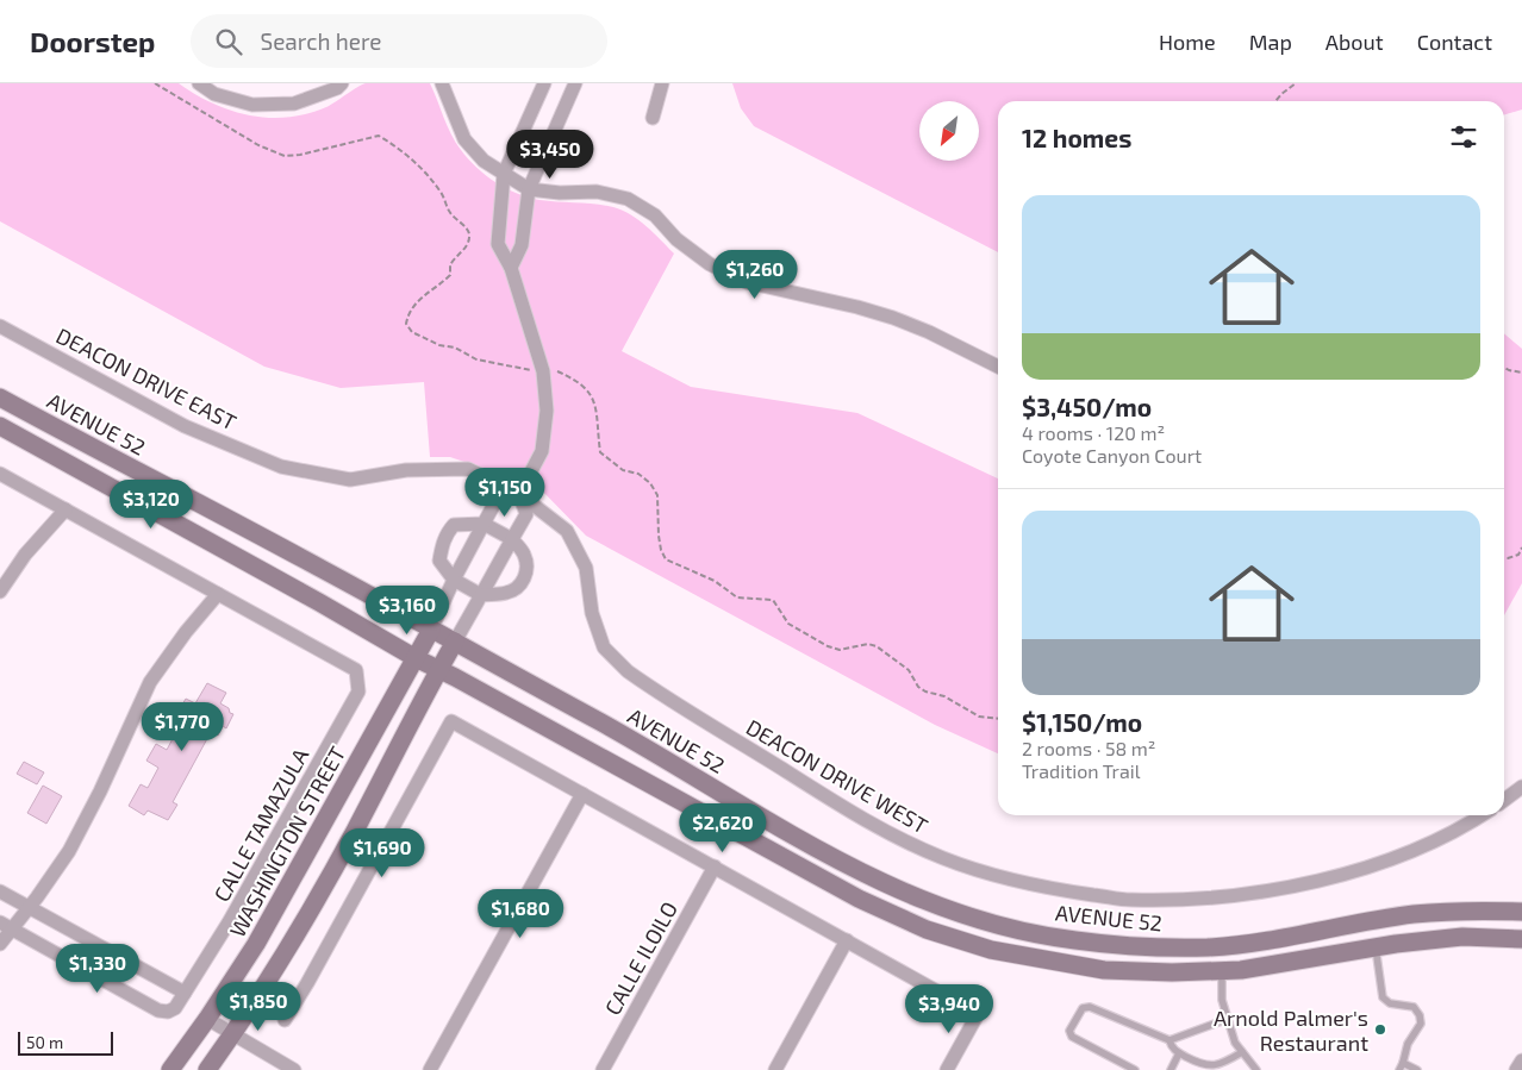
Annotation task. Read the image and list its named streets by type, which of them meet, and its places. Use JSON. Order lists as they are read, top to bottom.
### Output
{
  "streets": {
    "main road": ["AVENUE 52", "WASHINGTON STREET"],
    "street": [
      "DEACON DRIVE EAST",
      "DEACON DRIVE WEST",
      "CALLE TAMAZULA",
      "CALLE ILOILO"
    ]
  },
  "crossings": [
    ["DEACON DRIVE EAST", "DEACON DRIVE WEST"],
    ["AVENUE 52", "WASHINGTON STREET"]
  ],
  "places": ["Arnold Palmer's Restaurant"],
  "scale_bar": "50 m",
  "north": "bottom left",
  "page": {
    "header": "Doorstep",
    "search": "Search here",
    "nav": [
      "Home",
      "Map",
      "About",
      "Contact"
    ],
    "heading": "12 homes",
    "price": [
      "$3,450",
      "$1,260",
      "$1,150",
      "$3,120",
      "$3,160",
      "$1,770",
      "$2,620",
      "$1,690",
      "$1,680",
      "$1,330",
      "$1,850",
      "$3,940"
    ],
    "list": [
      {
        "name": "$3,450/mo",
        "note": "4 rooms · 120 m² · Coyote Canyon Court"
      },
      {
        "name": "$1,150/mo",
        "note": "2 rooms · 58 m² · Tradition Trail"
      }
    ],
    "scale": "50 m"
  }
}
